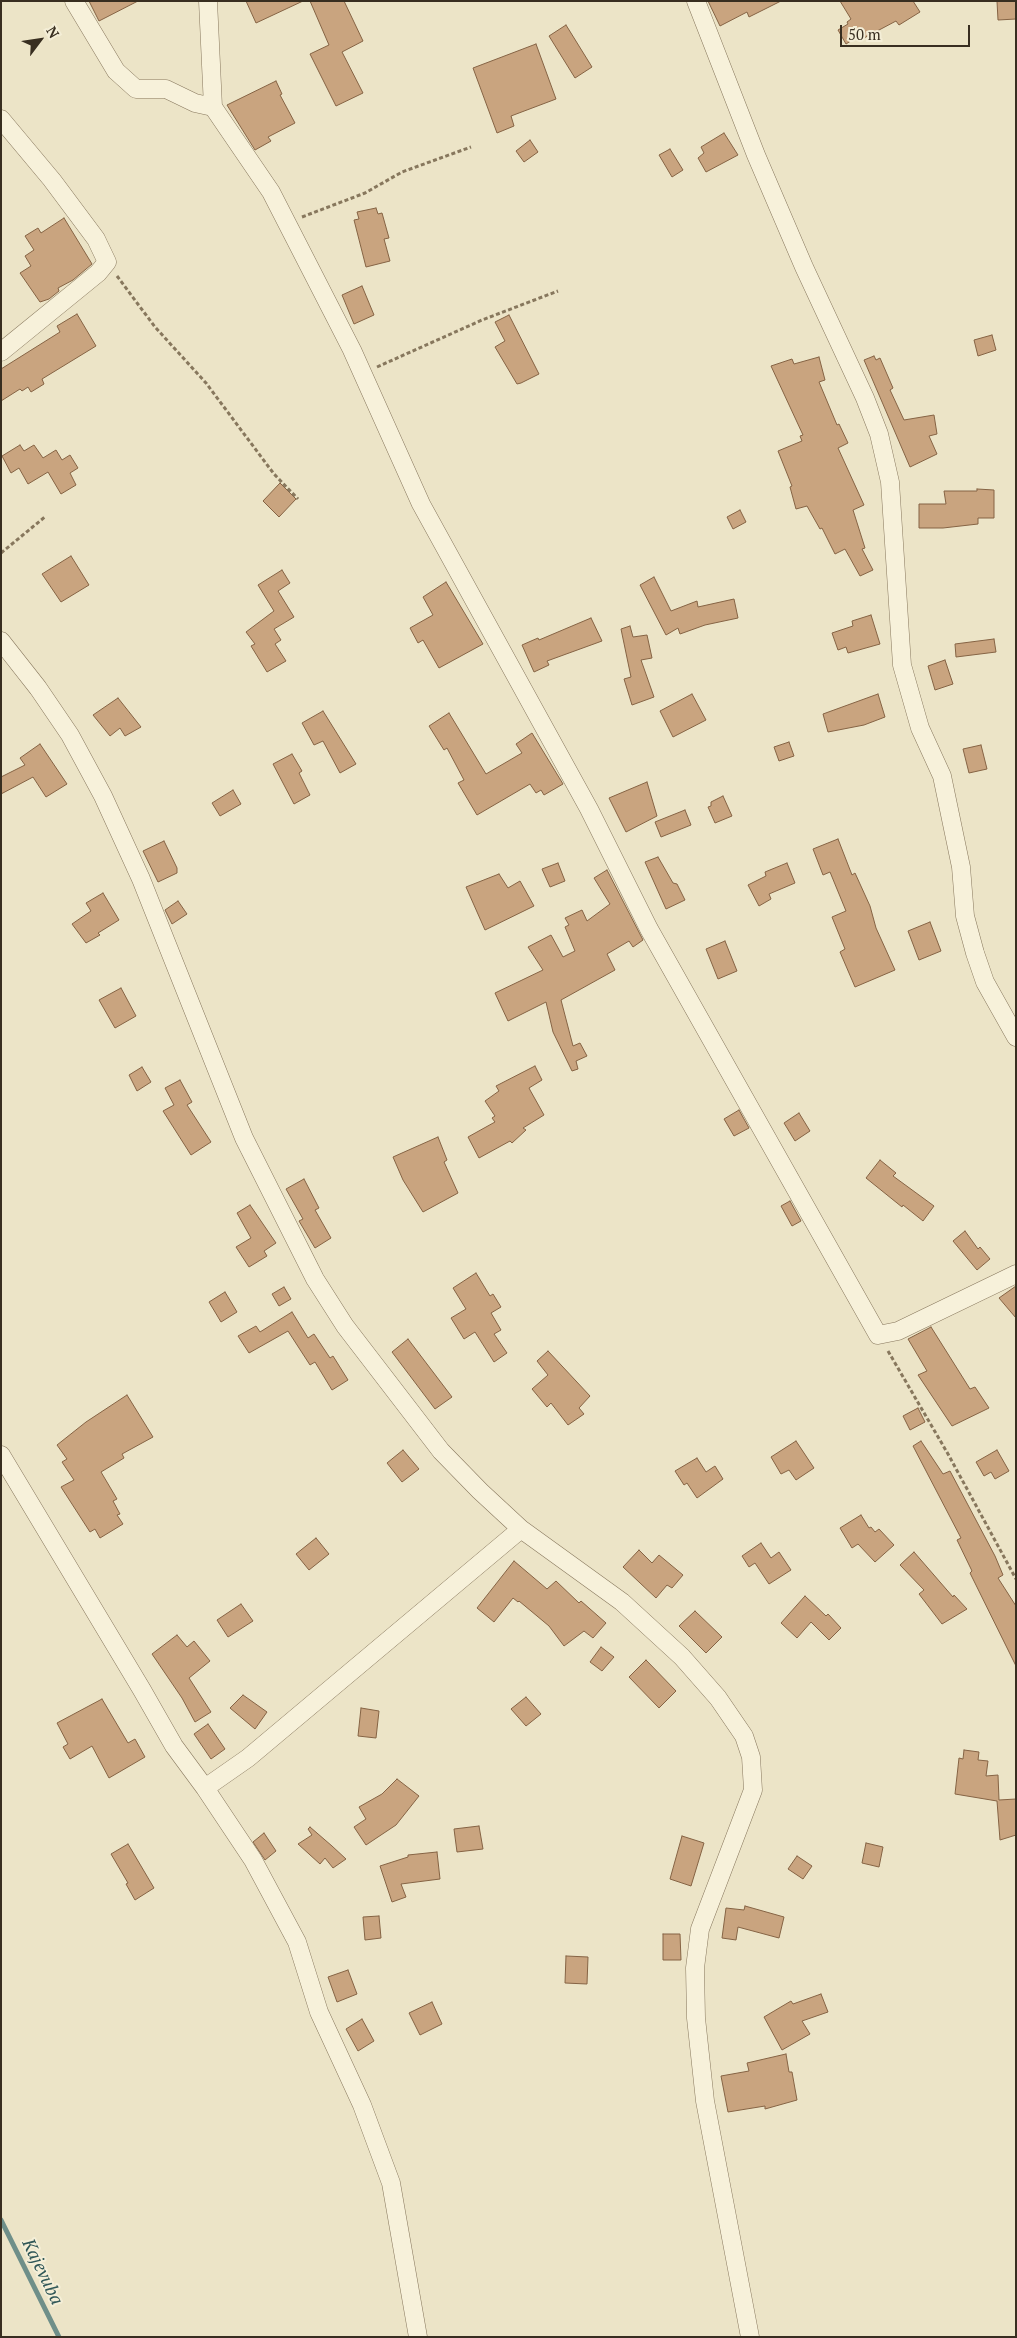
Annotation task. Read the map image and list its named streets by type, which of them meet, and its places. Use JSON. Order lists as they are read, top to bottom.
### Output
{
  "water": ["Kajevuba"],
  "scale_bar": "50 m",
  "north": "top right"
}
